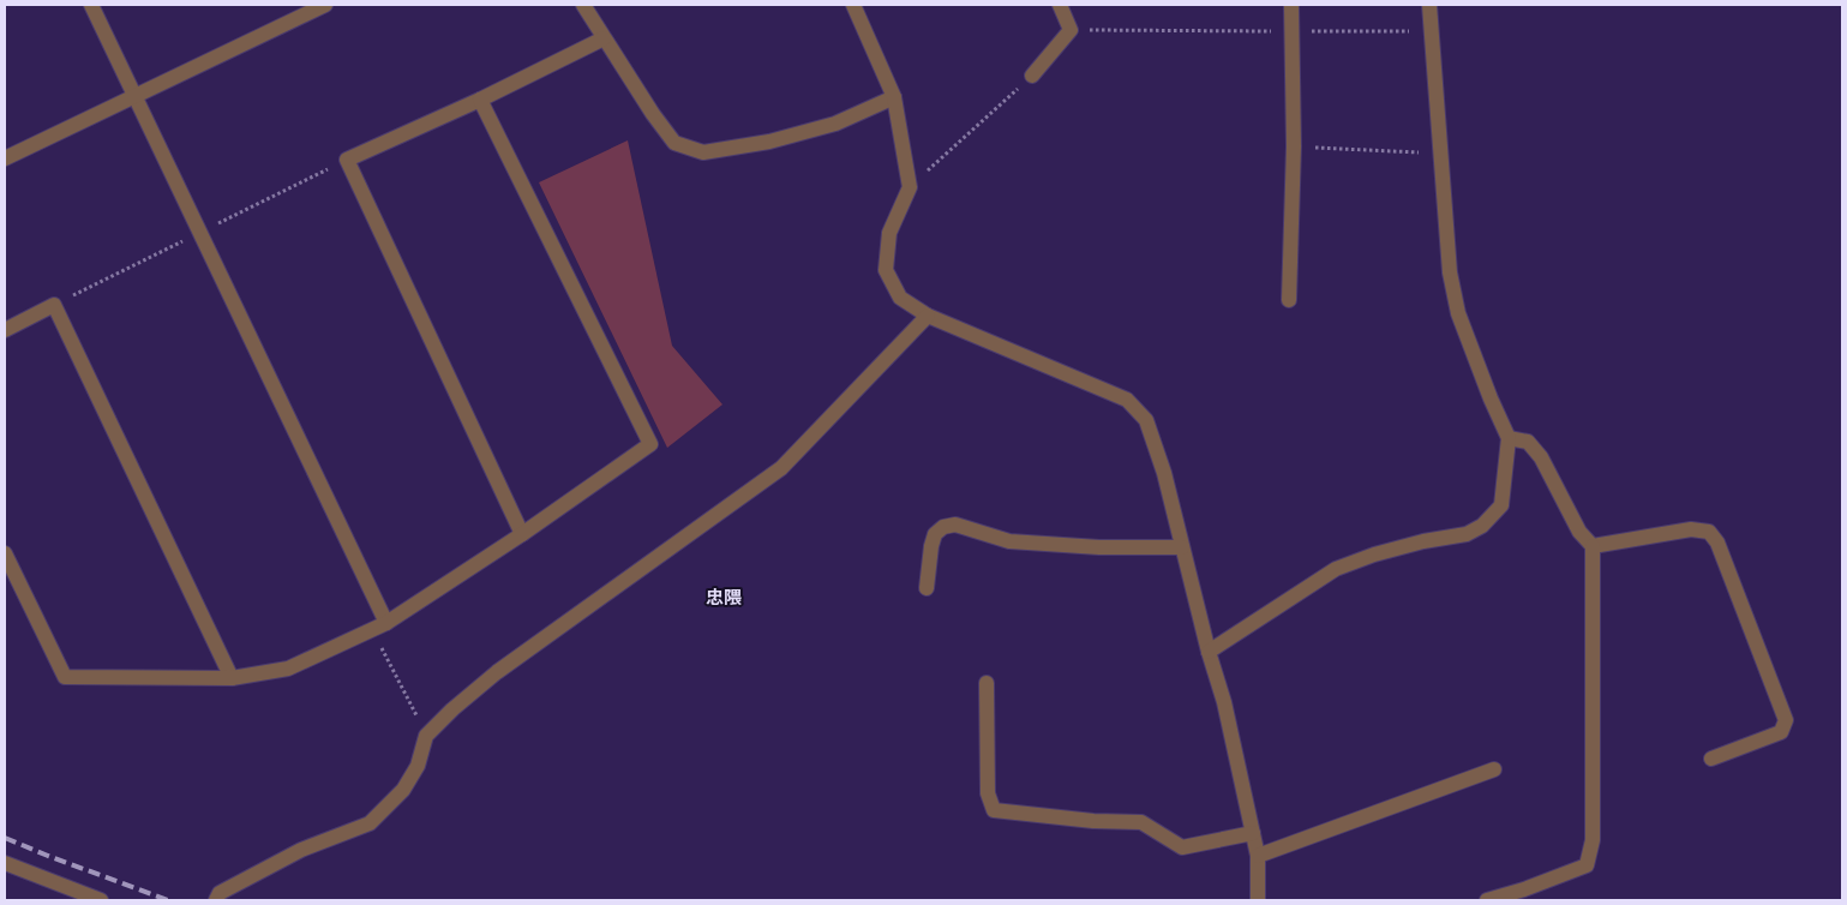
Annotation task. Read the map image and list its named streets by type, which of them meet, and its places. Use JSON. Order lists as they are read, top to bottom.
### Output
{
  "districts": ["忠隈"]
}
